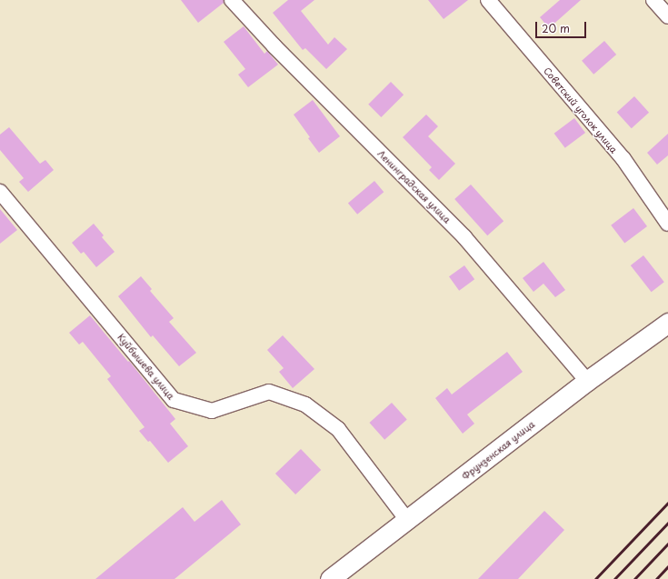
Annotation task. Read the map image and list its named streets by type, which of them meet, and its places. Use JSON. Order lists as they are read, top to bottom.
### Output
{
  "streets": {
    "street": [
      "Советский уголок улица",
      "Ленинградская улица",
      "Куйбышева улица",
      "Фрунзенская улица"
    ]
  },
  "crossings": [
    ["Ленинградская улица", "Фрунзенская улица"],
    ["Куйбышева улица", "Фрунзенская улица"]
  ],
  "scale_bar": "20 m"
}
